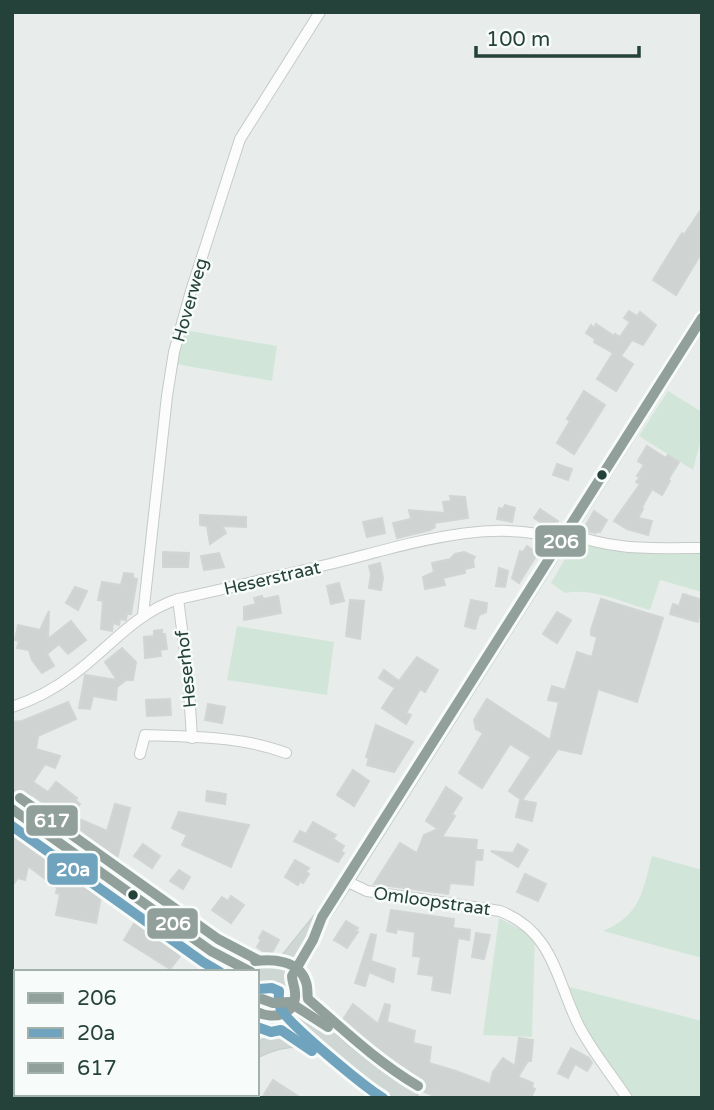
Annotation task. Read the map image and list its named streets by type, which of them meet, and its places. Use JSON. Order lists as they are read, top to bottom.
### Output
{
  "streets": {
    "street": [
      "Hoverweg",
      "Heserstraat",
      "Heserhof",
      "Omloopstraat"
    ]
  },
  "crossings": [
    ["Hoverweg", "Heserstraat"],
    ["Heserstraat", "Heserhof"]
  ],
  "lines": ["transit line 206", "transit line 617", "transit line 20a"],
  "legend": ["206", "20a", "617"],
  "scale_bar": "100 m"
}
